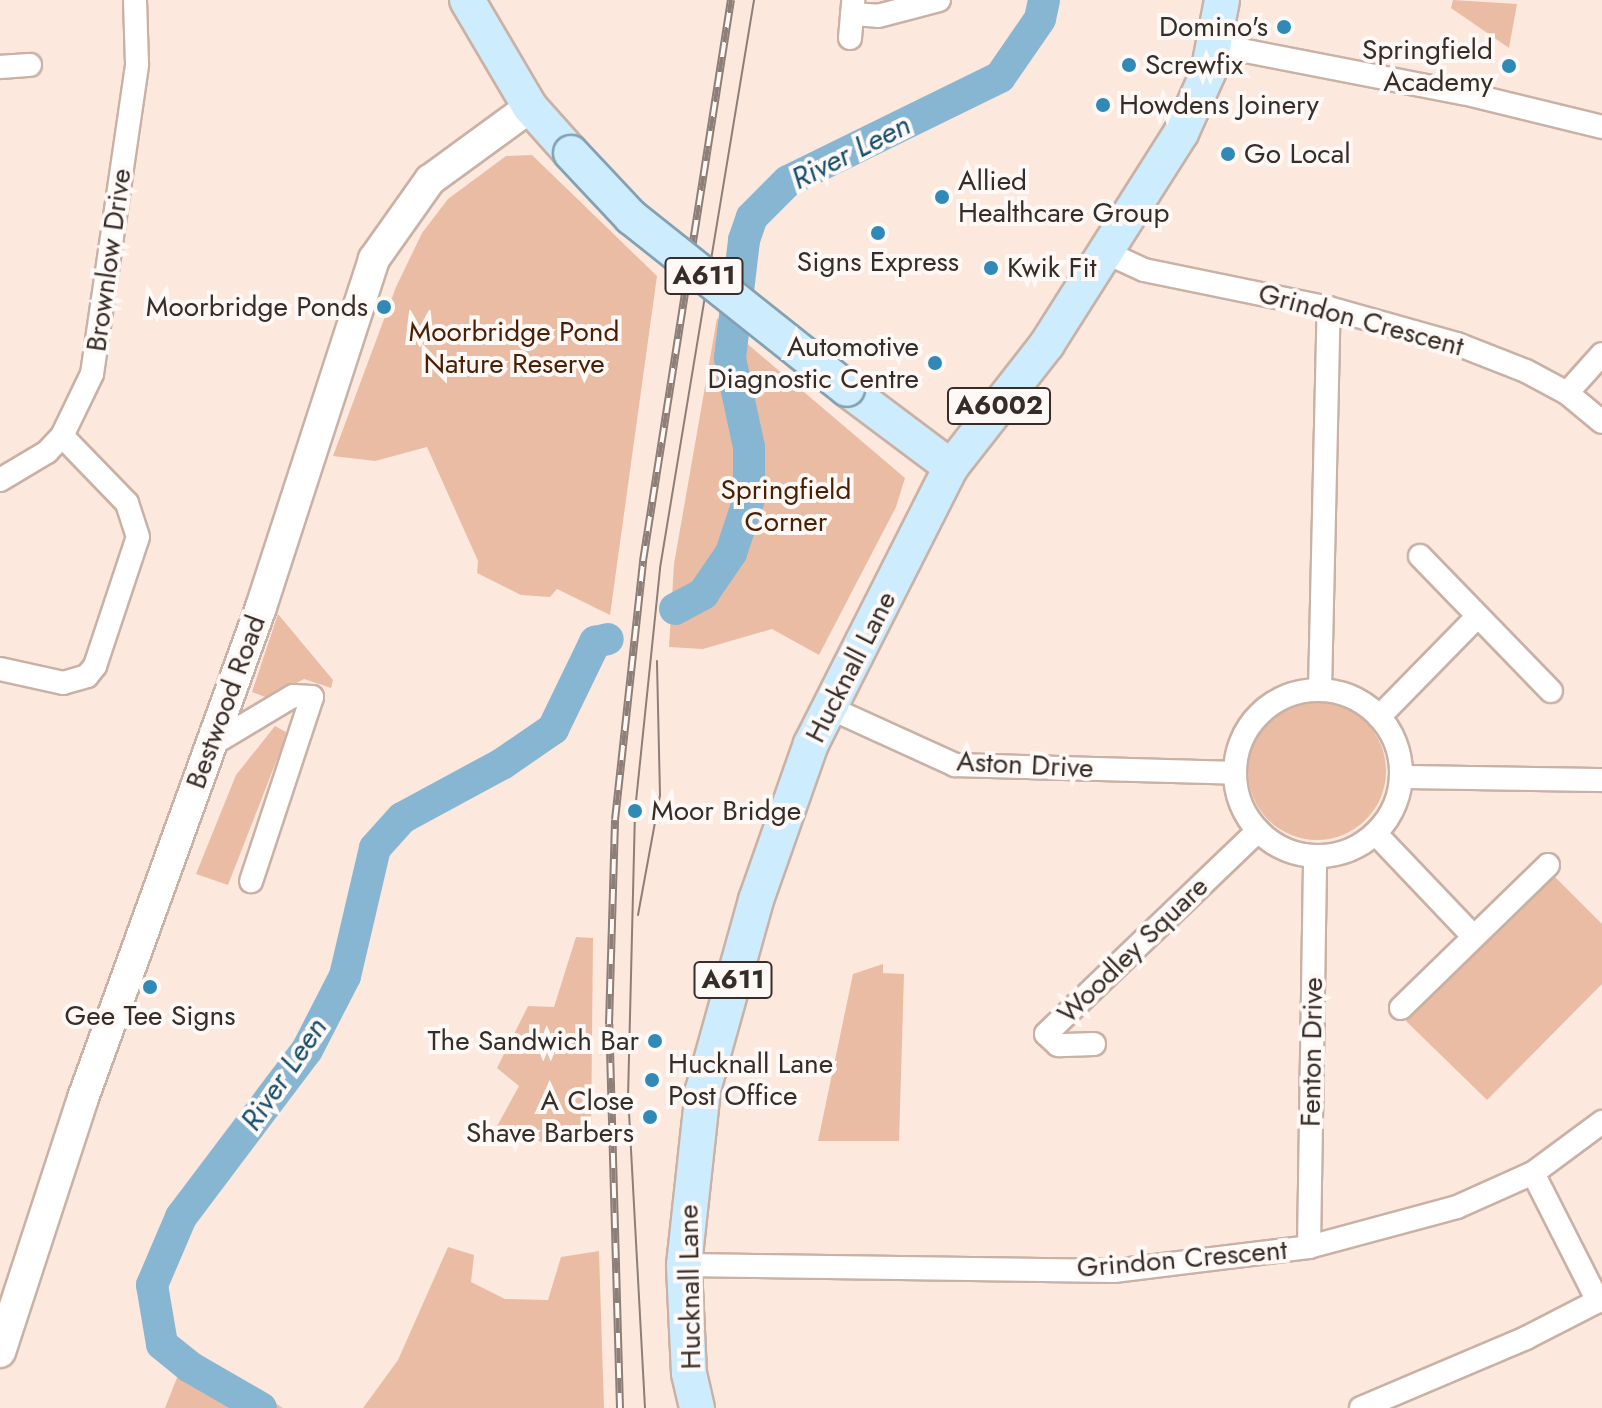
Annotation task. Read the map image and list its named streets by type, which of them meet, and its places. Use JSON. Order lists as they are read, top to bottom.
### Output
{
  "streets": {
    "main road": [
      "A611",
      "A6002",
      "Hucknall Lane",
      "Bestwood Road"
    ],
    "street": [
      "Brownlow Drive",
      "Grindon Crescent",
      "Aston Drive",
      "Woodley Square",
      "Fenton Drive"
    ]
  },
  "crossings": [
    ["A611", "Hucknall Lane"],
    ["A611", "Bestwood Road"],
    ["Grindon Crescent", "Hucknall Lane"],
    ["Grindon Crescent", "Fenton Drive"],
    ["Hucknall Lane", "Aston Drive"],
    ["Aston Drive", "Woodley Square"],
    ["Aston Drive", "Fenton Drive"],
    ["Woodley Square", "Fenton Drive"]
  ],
  "water": ["River Leen"],
  "parks": ["Moorbridge Pond Nature Reserve", "Springfield Corner"],
  "places": [
    "Domino's",
    "Screwfix",
    "Springfield Academy",
    "Howdens Joinery",
    "Go Local",
    "Allied Healthcare Group",
    "Signs Express",
    "Kwik Fit",
    "Moorbridge Ponds",
    "Automotive Diagnostic Centre",
    "Moor Bridge",
    "Gee Tee Signs",
    "The Sandwich Bar",
    "Hucknall Lane Post Office",
    "A Close Shave Barbers"
  ]
}
